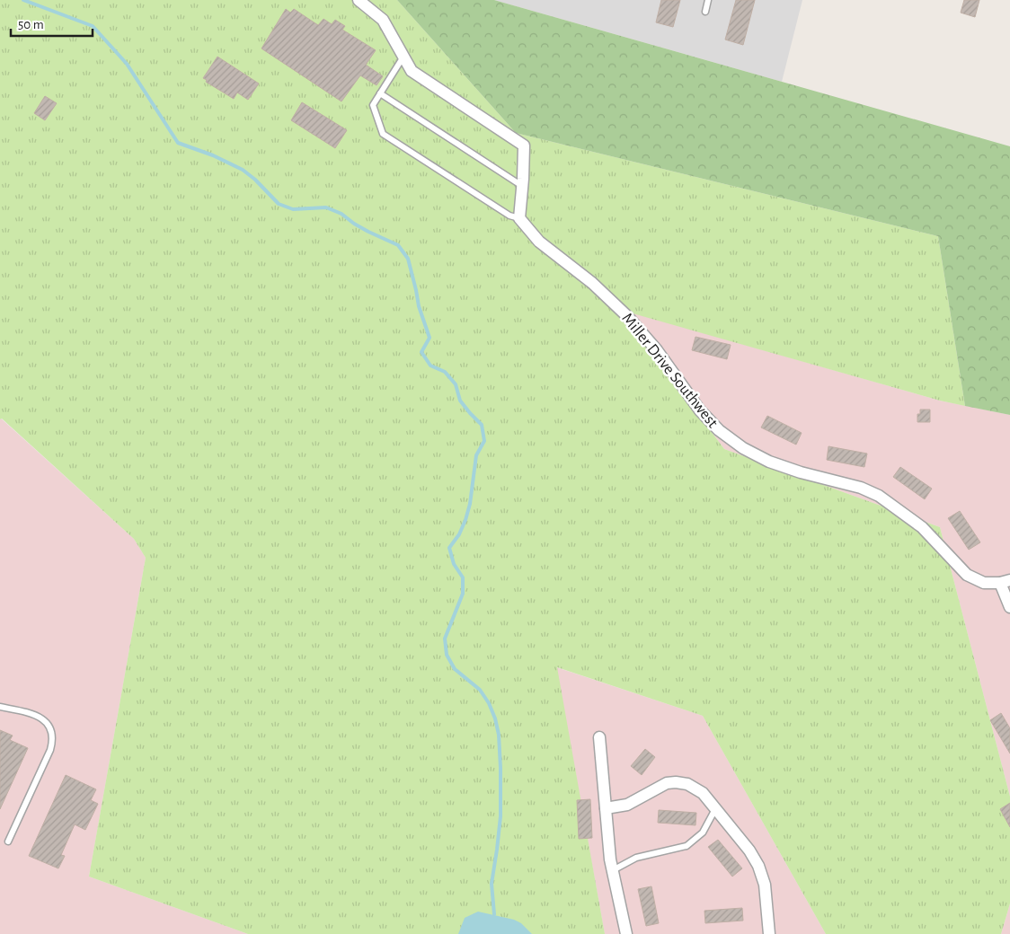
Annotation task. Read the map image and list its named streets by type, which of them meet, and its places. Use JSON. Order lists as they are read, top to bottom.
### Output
{
  "streets": {
    "street": ["Miller Drive Southwest"]
  },
  "scale_bar": "50 m"
}
